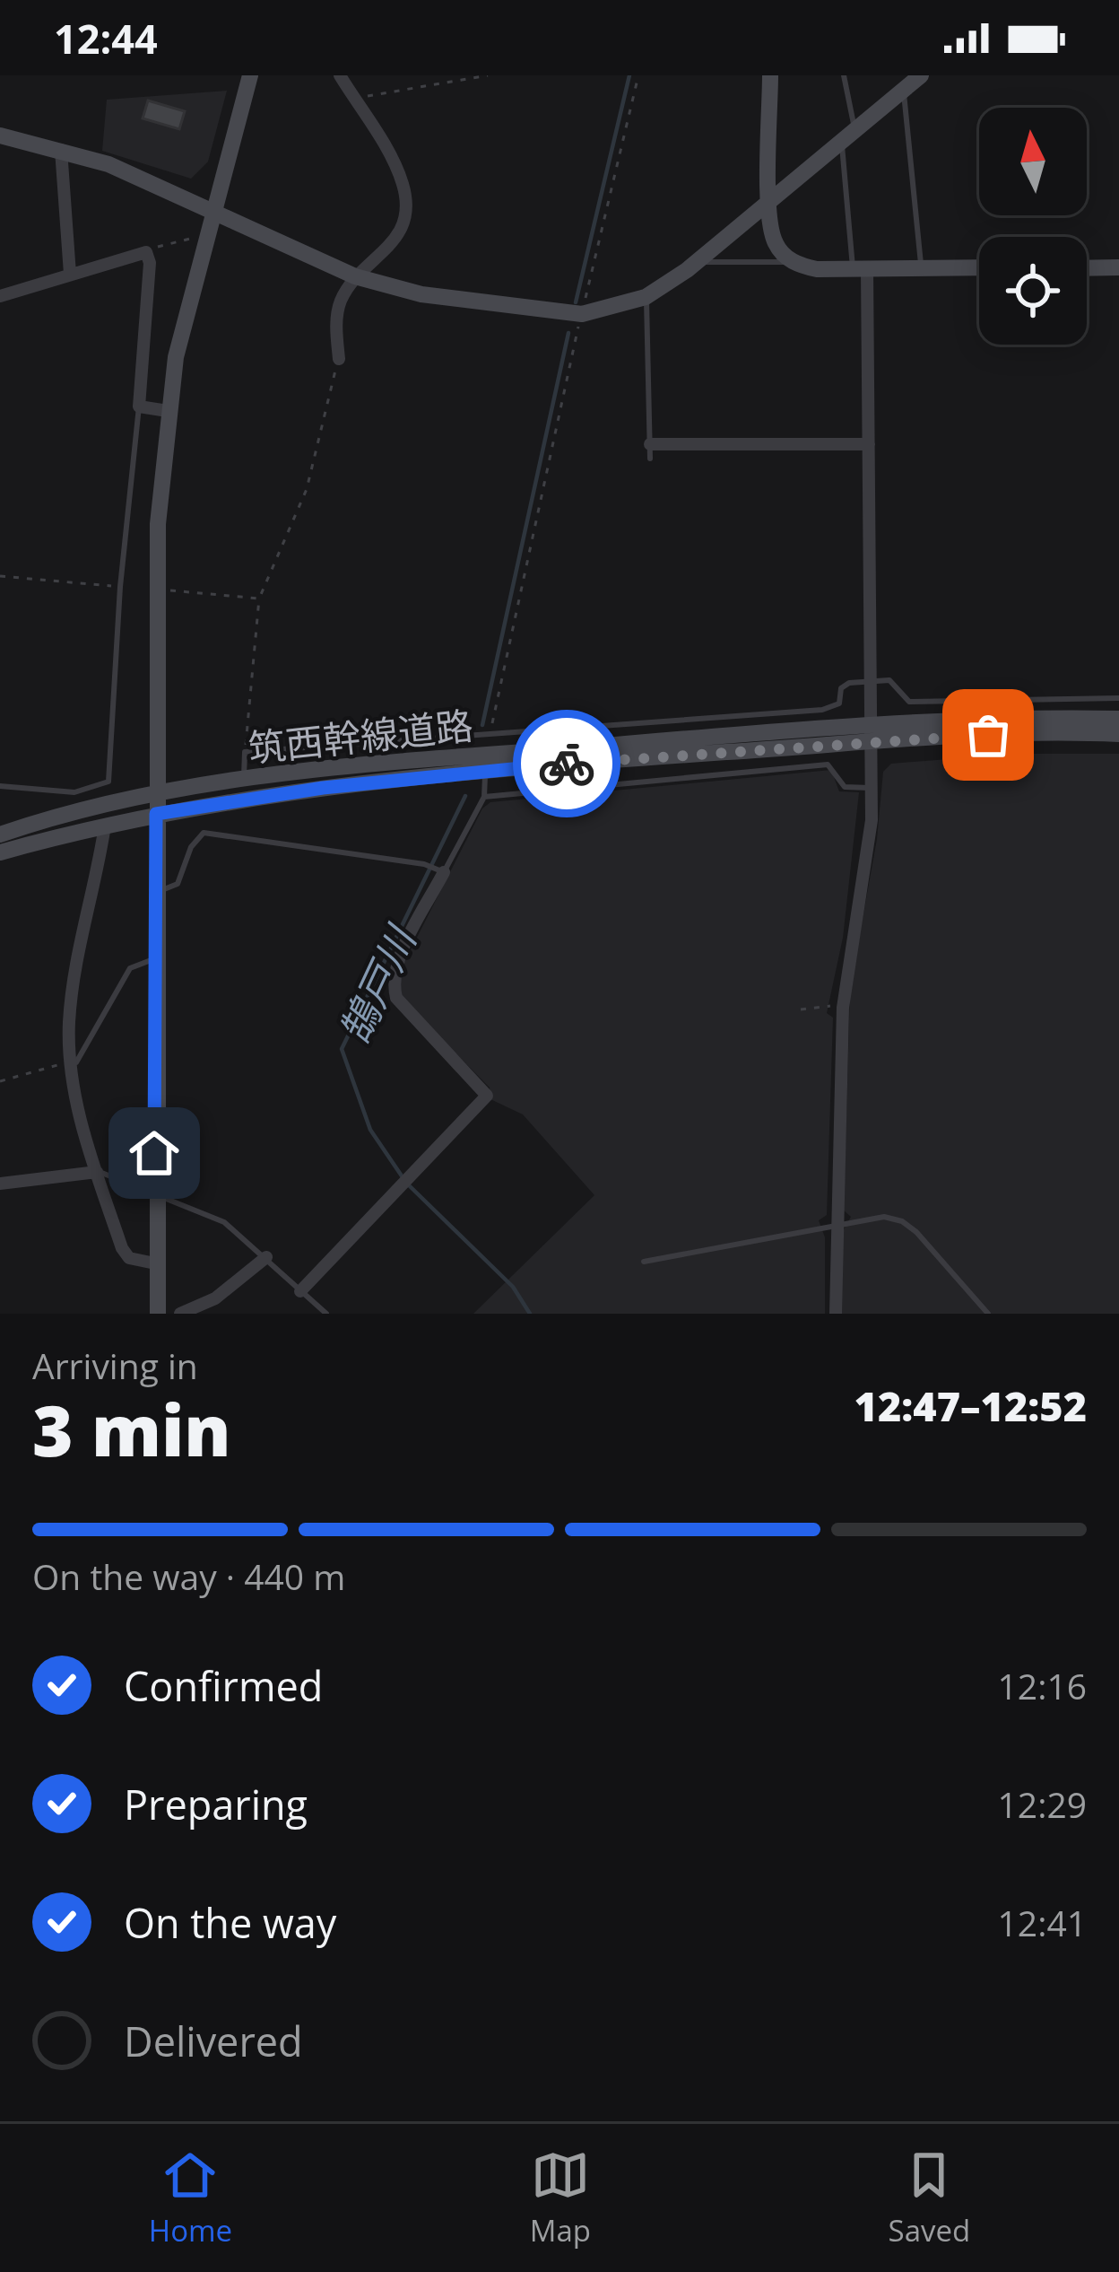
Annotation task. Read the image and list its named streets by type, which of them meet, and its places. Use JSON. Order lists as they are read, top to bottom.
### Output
{
  "streets": {
    "street": ["筑西幹線道路"]
  },
  "water": ["鵠戸川"],
  "north": "top",
  "page": {
    "status": "12:44",
    "heading": ["3 min", "Arriving in", "12:47–12:52"],
    "bar": "On the way · 440 m",
    "list": [
      ["Confirmed", "12:16"],
      ["Preparing", "12:29"],
      ["On the way", "12:41"],
      "Delivered"
    ],
    "tabs": ["Home", "Map", "Saved"]
  }
}
